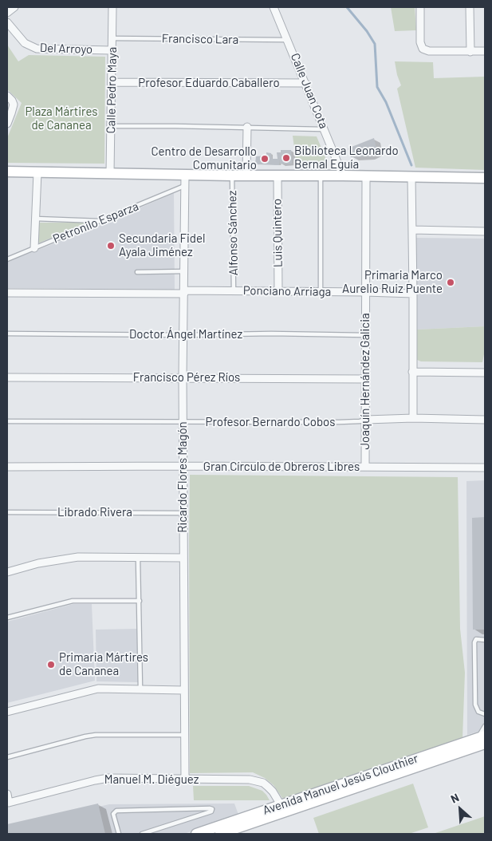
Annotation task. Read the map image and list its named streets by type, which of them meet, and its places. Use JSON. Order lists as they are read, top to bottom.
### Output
{
  "streets": {
    "street": [
      "Del Arroyo",
      "Profesor Eduardo Caballero",
      "Calle Pedro Maya",
      "Calle Juan Cota",
      "Luis Quintero",
      "Ponciano Arriaga",
      "Francisco Pérez Ríos",
      "Joaquín Hernández Galicia",
      "Profesor Bernardo Cobos",
      "Gran Círculo de Obreros Libres",
      "Ricardo Flores Magón",
      "Manuel M. Diéguez",
      "Avenida Manuel Jesús Clouthier"
    ],
    "lane": [
      "Francisco Lara",
      "Petronilo Esparza",
      "Alfonso Sánchez",
      "Doctor Ángel Martínez",
      "Librado Rivera"
    ]
  },
  "crossings": [
    ["Francisco Lara", "Calle Pedro Maya"],
    ["Francisco Lara", "Calle Juan Cota"],
    ["Del Arroyo", "Calle Pedro Maya"],
    ["Profesor Eduardo Caballero", "Calle Pedro Maya"],
    ["Profesor Eduardo Caballero", "Calle Juan Cota"],
    ["Petronilo Esparza", "Ricardo Flores Magón"],
    ["Alfonso Sánchez", "Ponciano Arriaga"],
    ["Luis Quintero", "Ponciano Arriaga"],
    ["Ponciano Arriaga", "Joaquín Hernández Galicia"],
    ["Ponciano Arriaga", "Ricardo Flores Magón"],
    ["Doctor Ángel Martínez", "Joaquín Hernández Galicia"],
    ["Doctor Ángel Martínez", "Ricardo Flores Magón"],
    ["Francisco Pérez Ríos", "Joaquín Hernández Galicia"],
    ["Francisco Pérez Ríos", "Ricardo Flores Magón"],
    ["Joaquín Hernández Galicia", "Profesor Bernardo Cobos"],
    ["Joaquín Hernández Galicia", "Gran Círculo de Obreros Libres"],
    ["Profesor Bernardo Cobos", "Ricardo Flores Magón"],
    ["Gran Círculo de Obreros Libres", "Ricardo Flores Magón"],
    ["Ricardo Flores Magón", "Librado Rivera"],
    ["Ricardo Flores Magón", "Manuel M. Diéguez"],
    ["Manuel M. Diéguez", "Avenida Manuel Jesús Clouthier"]
  ],
  "parks": ["Plaza Mártires de Cananea"],
  "places": [
    "Biblioteca Leonardo Bernal Eguía",
    "Centro de Desarrollo Comunitario",
    "Secundaria Fidel Ayala Jiménez",
    "Primaria Marco Aurelio Ruiz Puente",
    "Primaria Mártires de Cananea"
  ],
  "north": "top left"
}
